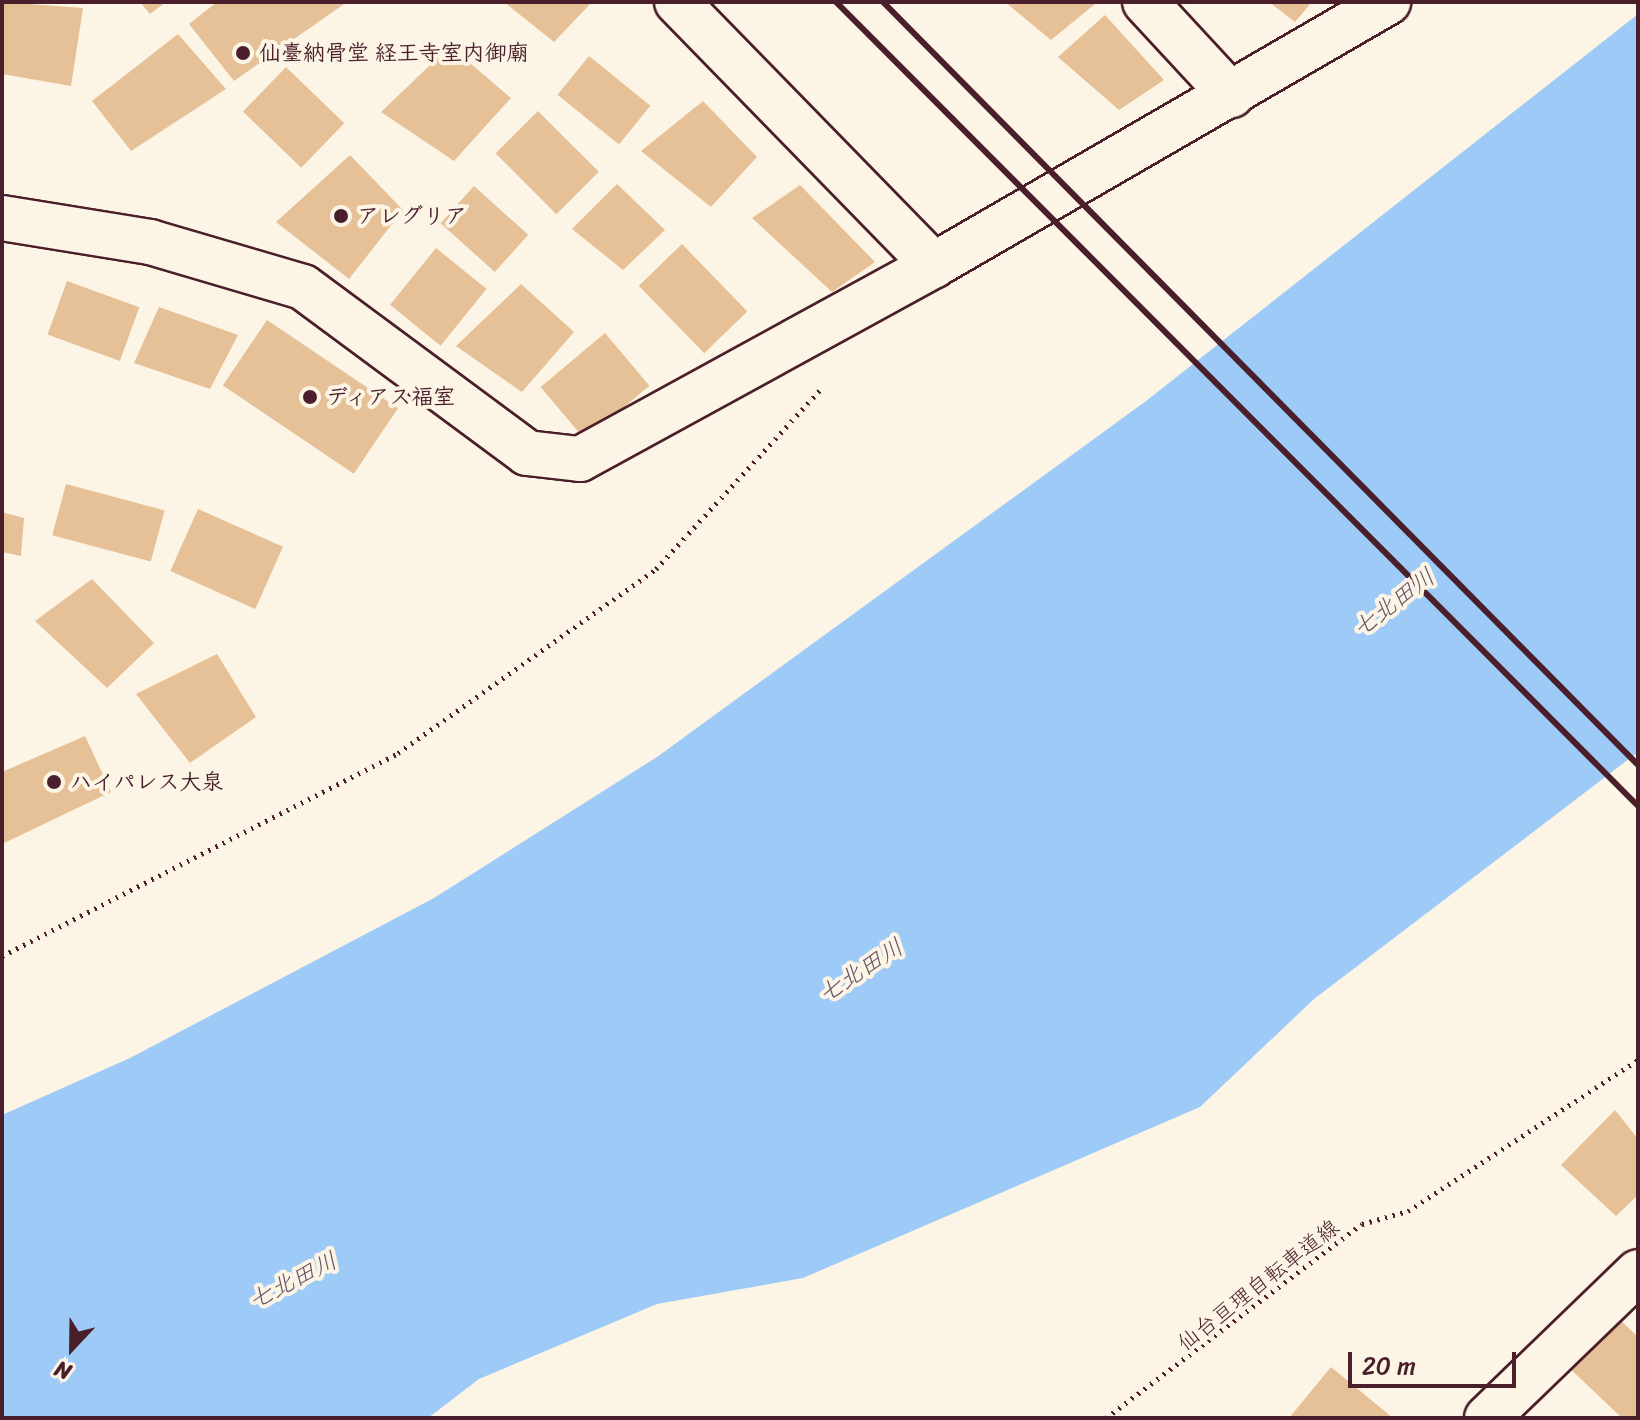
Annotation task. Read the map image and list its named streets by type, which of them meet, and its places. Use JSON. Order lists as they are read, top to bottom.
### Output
{
  "streets": {
    "path": ["仙台亘理自転車道線"]
  },
  "water": ["七北田川"],
  "places": [
    "仙臺納骨堂 経王寺室内御廟",
    "アレグリア",
    "ディアス福室",
    "ハイパレス大泉"
  ],
  "scale_bar": "20 m",
  "north": "bottom"
}
